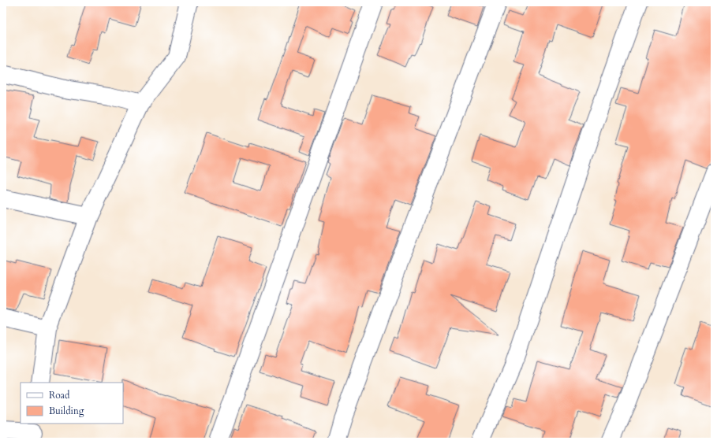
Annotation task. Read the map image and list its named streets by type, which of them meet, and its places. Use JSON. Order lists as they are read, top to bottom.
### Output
{
  "legend": ["Road", "Building"]
}
